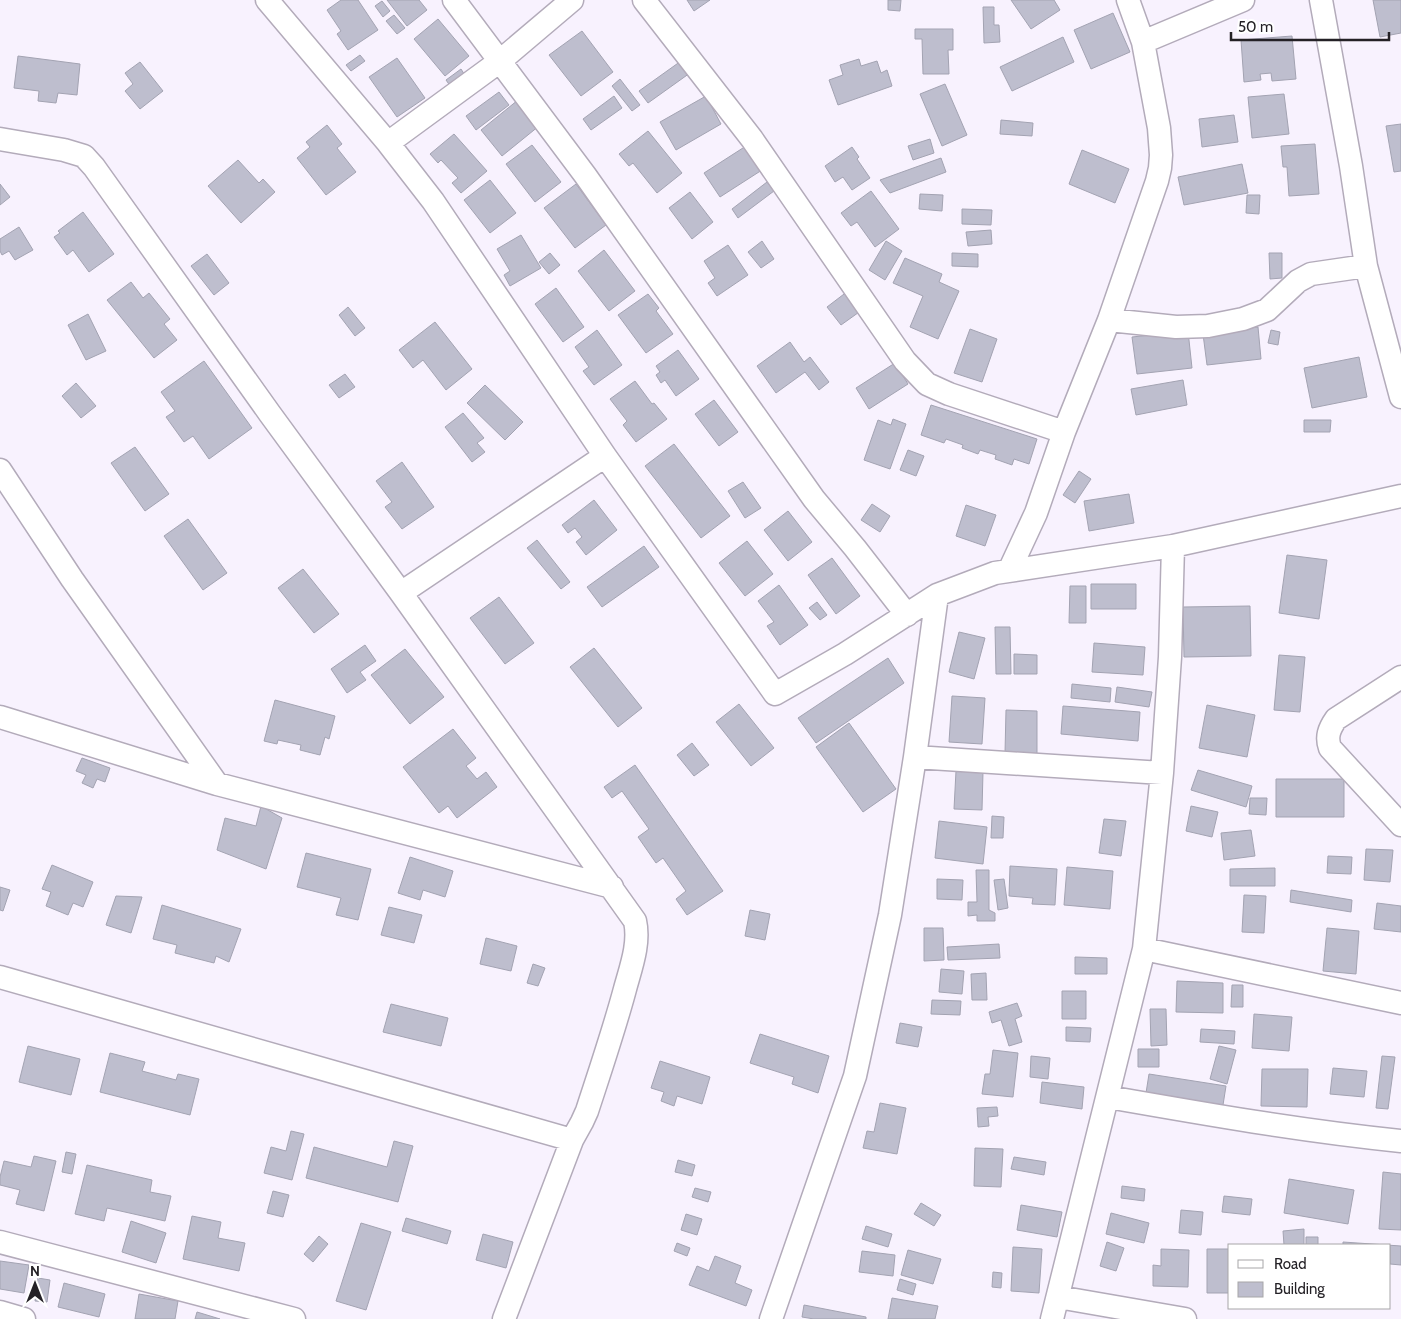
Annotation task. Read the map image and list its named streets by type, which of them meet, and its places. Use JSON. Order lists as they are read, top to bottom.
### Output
{
  "legend": ["Road", "Building"],
  "scale_bar": "50 m",
  "north": "top"
}
